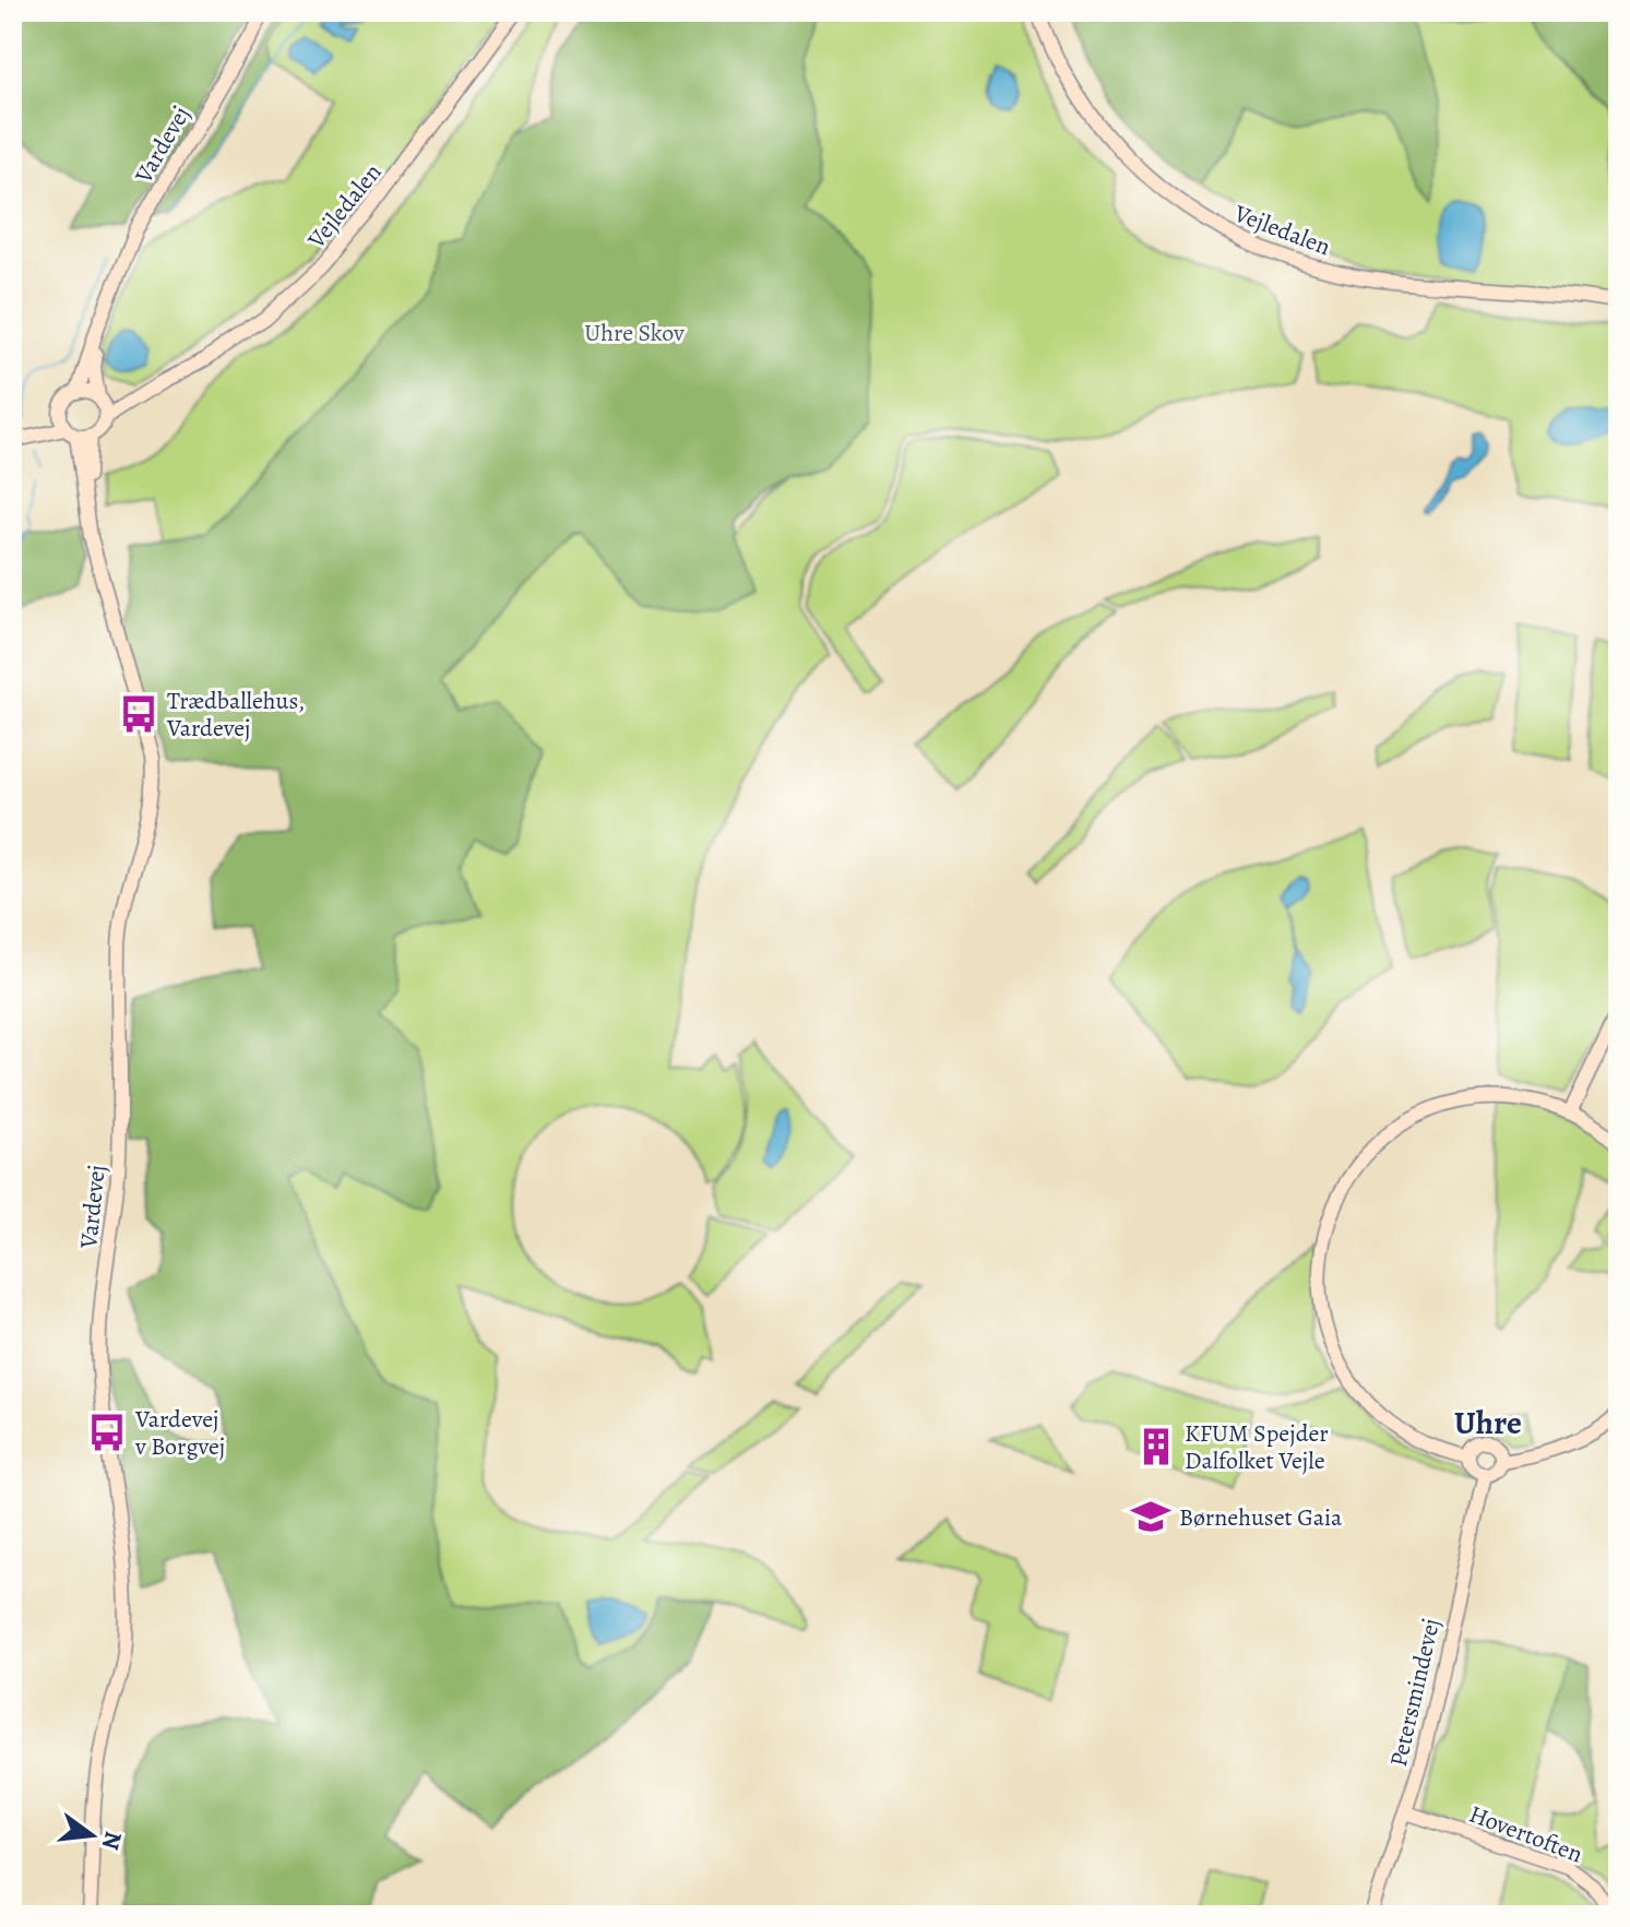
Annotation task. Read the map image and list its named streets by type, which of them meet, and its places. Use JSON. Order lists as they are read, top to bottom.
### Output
{
  "streets": {
    "street": [
      "Vardevej",
      "Vejledalen",
      "Petersmindevej",
      "Hovertoften"
    ]
  },
  "crossings": [
    ["Vardevej", "Vejledalen"],
    ["Petersmindevej", "Hovertoften"]
  ],
  "districts": ["Uhre"],
  "parks": ["Uhre Skov"],
  "places": {
    "bus stop": ["Trædballehus, Vardevej", "Vardevej v Borgvej"],
    "building": ["KFUM Spejder Dalfolket Vejle"],
    "school or university": ["Børnehuset Gaia"]
  },
  "north": "right"
}
